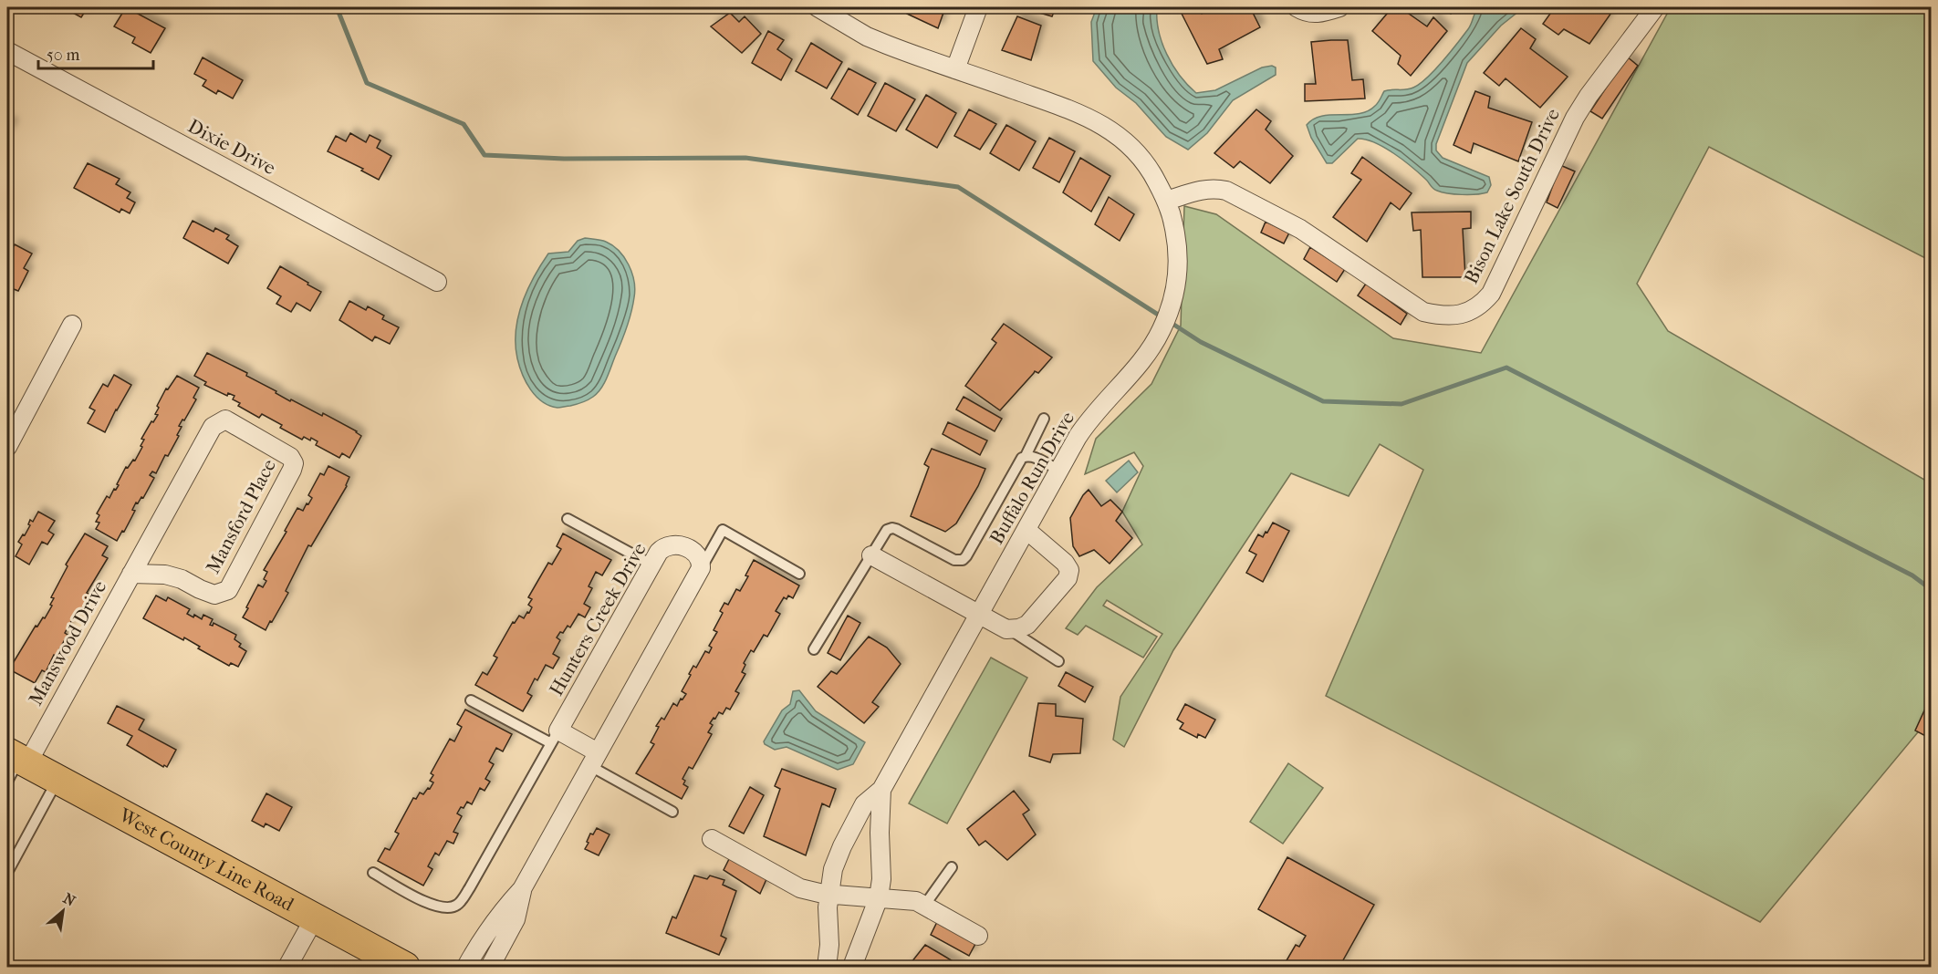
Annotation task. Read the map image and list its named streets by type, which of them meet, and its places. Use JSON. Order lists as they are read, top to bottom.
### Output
{
  "streets": {
    "main road": ["West County Line Road"],
    "street": [
      "Dixie Drive",
      "Bison Lake South Drive",
      "Buffalo Run Drive",
      "Mansford Place",
      "Hunters Creek Drive",
      "Manswood Drive"
    ]
  },
  "crossings": [
    ["Bison Lake South Drive", "Buffalo Run Drive"],
    ["Mansford Place", "Manswood Drive"],
    ["Manswood Drive", "West County Line Road"]
  ],
  "scale_bar": "50 m",
  "north": "top right"
}
